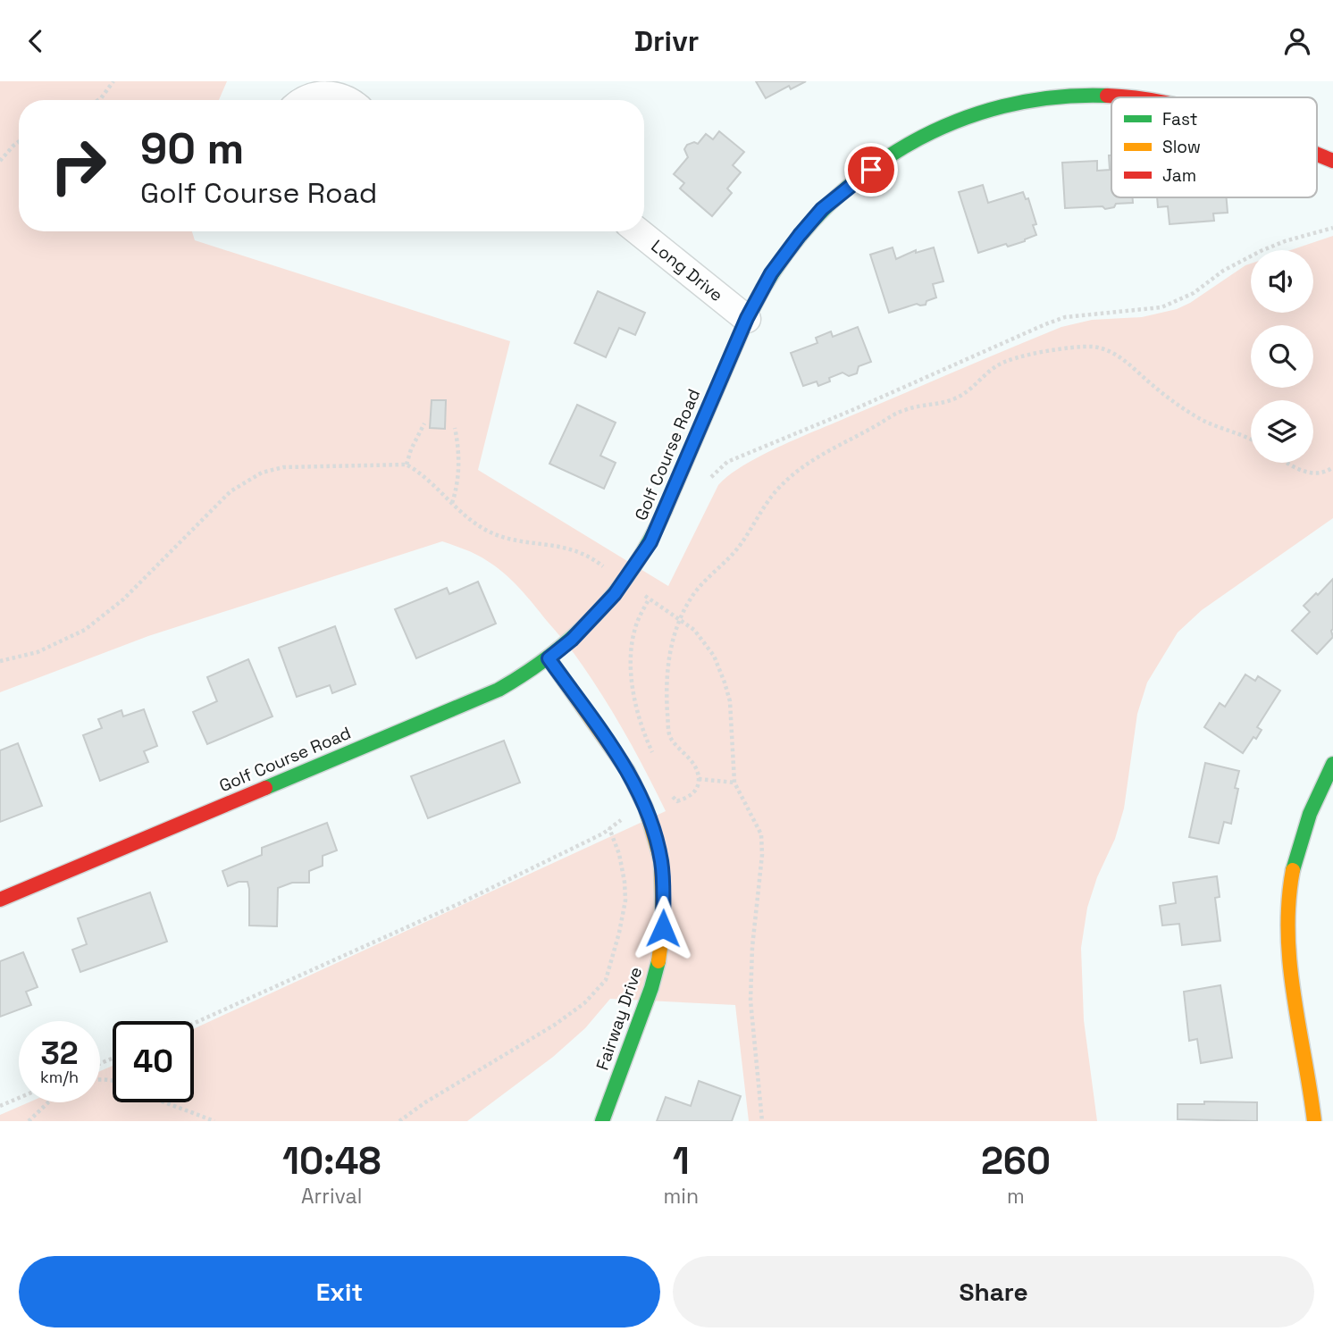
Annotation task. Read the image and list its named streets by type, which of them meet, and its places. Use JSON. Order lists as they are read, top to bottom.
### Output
{
  "streets": {
    "street": ["Long Drive", "Golf Course Road", "Fairway Drive"]
  },
  "crossings": [
    ["Long Drive", "Golf Course Road"],
    ["Golf Course Road", "Fairway Drive"]
  ],
  "legend": ["Fast", "Slow", "Jam"],
  "page": {
    "header": "Drivr",
    "turn": ["90 m", "Golf Course Road"],
    "speed": "32 km/h",
    "limit": "40",
    "eta": [
      "10:48",
      "Arrival",
      "1",
      "min",
      "260",
      "m"
    ],
    "buttons": ["Exit", "Share"]
  }
}
